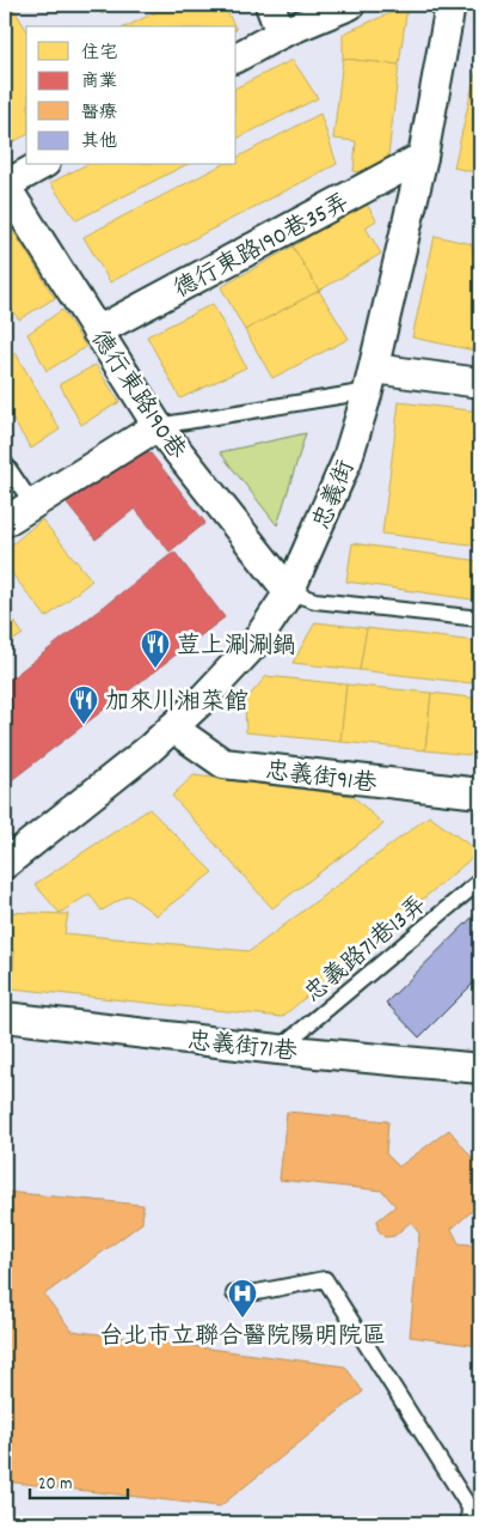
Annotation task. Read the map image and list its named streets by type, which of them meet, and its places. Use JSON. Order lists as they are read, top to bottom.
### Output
{
  "streets": {
    "street": [
      "德行東路190巷35弄",
      "德行東路190巷",
      "忠義街",
      "忠義街91巷",
      "忠義街71巷"
    ],
    "lane": ["忠義路71巷13弄"]
  },
  "crossings": [
    ["德行東路190巷35弄", "德行東路190巷"],
    ["德行東路190巷35弄", "忠義街"],
    ["德行東路190巷", "忠義街"],
    ["忠義街", "忠義街91巷"],
    ["忠義路71巷13弄", "忠義街71巷"]
  ],
  "places": {
    "restaurant": ["荳上涮涮鍋", "加來川湘菜館"],
    "hospital": ["台北市立聯合醫院陽明院區"]
  },
  "legend": [
    "住宅",
    "商業",
    "醫療",
    "其他"
  ],
  "scale_bar": "20 m"
}
